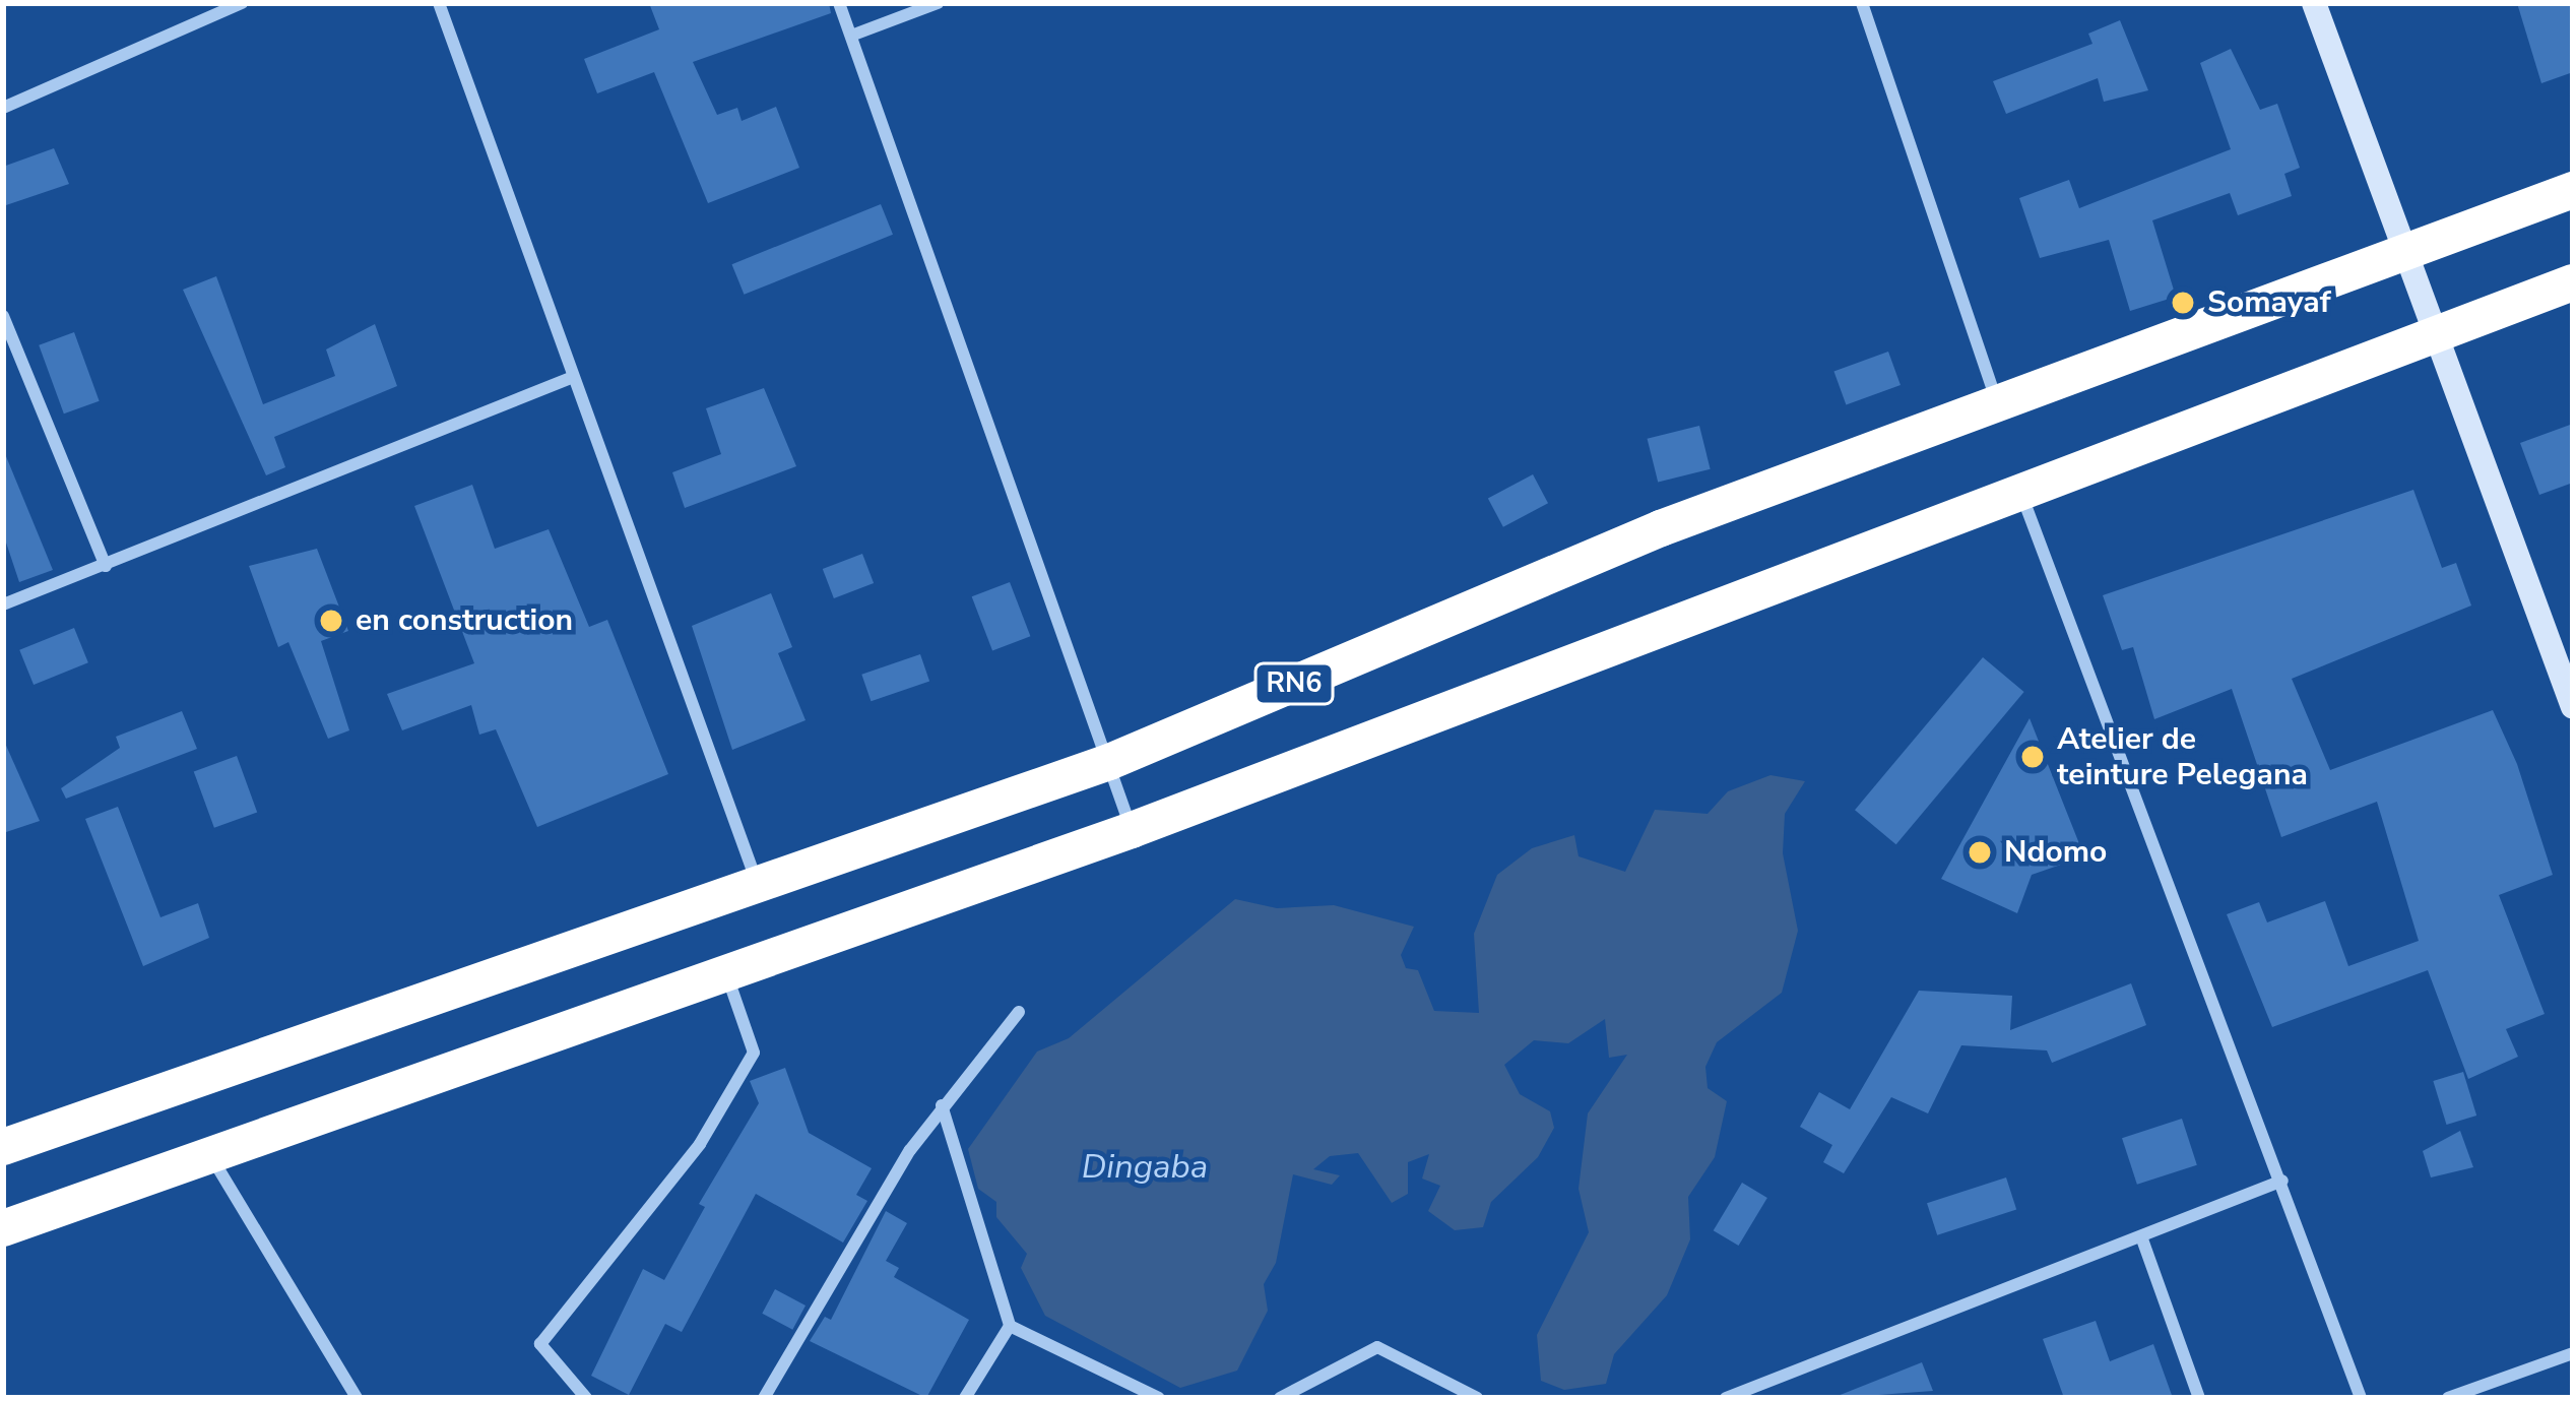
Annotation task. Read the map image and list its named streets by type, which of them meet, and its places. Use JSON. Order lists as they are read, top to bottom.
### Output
{
  "streets": {
    "highway": ["RN6"]
  },
  "water": ["Dingaba"],
  "places": [
    "Somayaf",
    "en construction",
    "Atelier de teinture Pelegana",
    "Ndomo"
  ]
}
